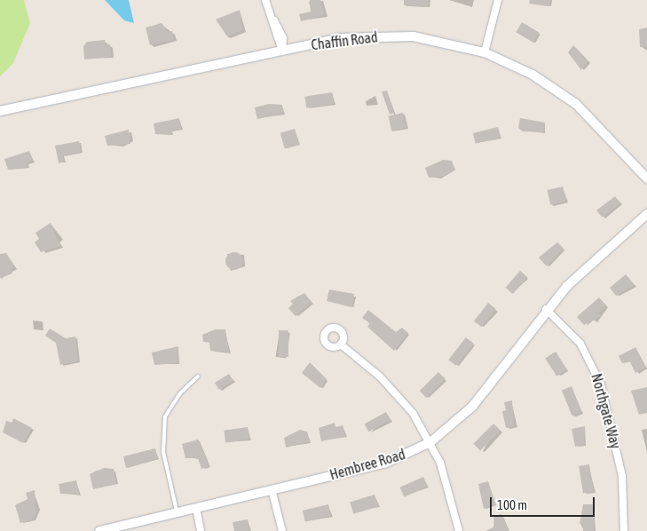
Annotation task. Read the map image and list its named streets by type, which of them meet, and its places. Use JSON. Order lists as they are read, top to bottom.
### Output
{
  "streets": {
    "street": ["Chaffin Road", "Northgate Way", "Hembree Road"]
  },
  "crossings": [
    ["Northgate Way", "Hembree Road"]
  ],
  "scale_bar": "100 m"
}
